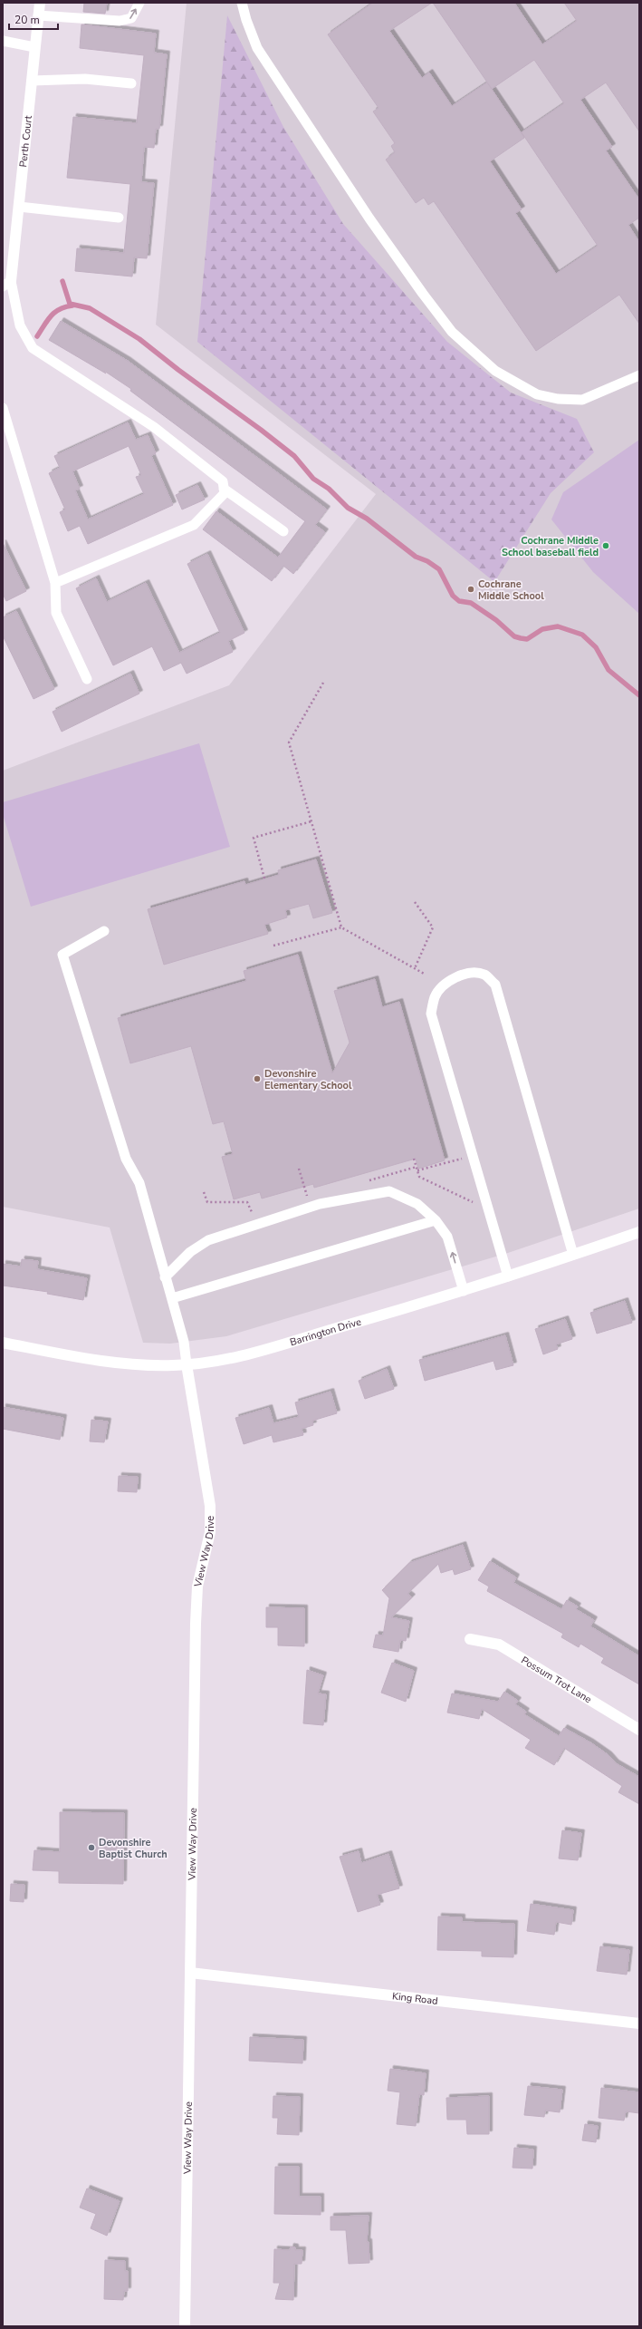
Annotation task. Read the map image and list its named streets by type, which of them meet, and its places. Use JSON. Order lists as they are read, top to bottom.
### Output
{
  "streets": {
    "street": [
      "Perth Court",
      "Barrington Drive",
      "View Way Drive",
      "Possum Trot Lane",
      "King Road"
    ]
  },
  "crossings": [
    ["Barrington Drive", "View Way Drive"],
    ["View Way Drive", "King Road"]
  ],
  "places": [
    "Cochrane Middle School baseball field",
    "Cochrane Middle School",
    "Devonshire Elementary School",
    "Devonshire Baptist Church"
  ],
  "scale_bar": "20 m"
}
